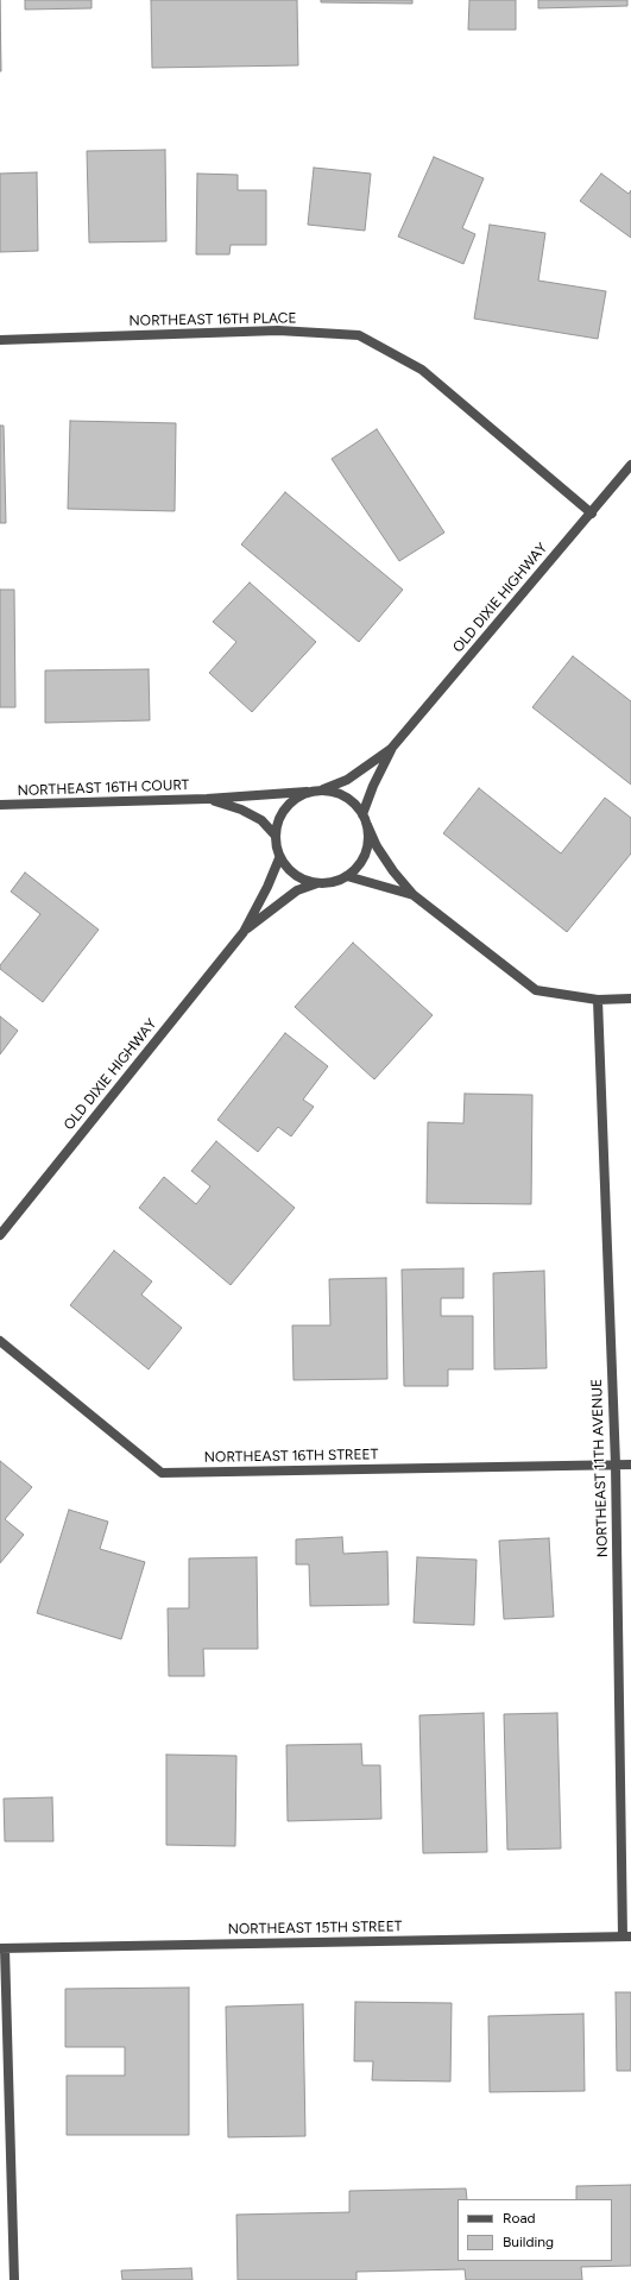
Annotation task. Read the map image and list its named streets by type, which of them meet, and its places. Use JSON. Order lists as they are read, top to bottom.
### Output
{
  "streets": {
    "street": [
      "NORTHEAST 16TH PLACE",
      "OLD DIXIE HIGHWAY",
      "NORTHEAST 16TH COURT",
      "NORTHEAST 16TH STREET",
      "NORTHEAST 11TH AVENUE",
      "NORTHEAST 15TH STREET"
    ]
  },
  "crossings": [
    ["NORTHEAST 16TH PLACE", "OLD DIXIE HIGHWAY"],
    ["OLD DIXIE HIGHWAY", "NORTHEAST 16TH COURT"],
    ["NORTHEAST 16TH STREET", "NORTHEAST 11TH AVENUE"],
    ["NORTHEAST 11TH AVENUE", "NORTHEAST 15TH STREET"]
  ],
  "legend": ["Road", "Building"]
}
